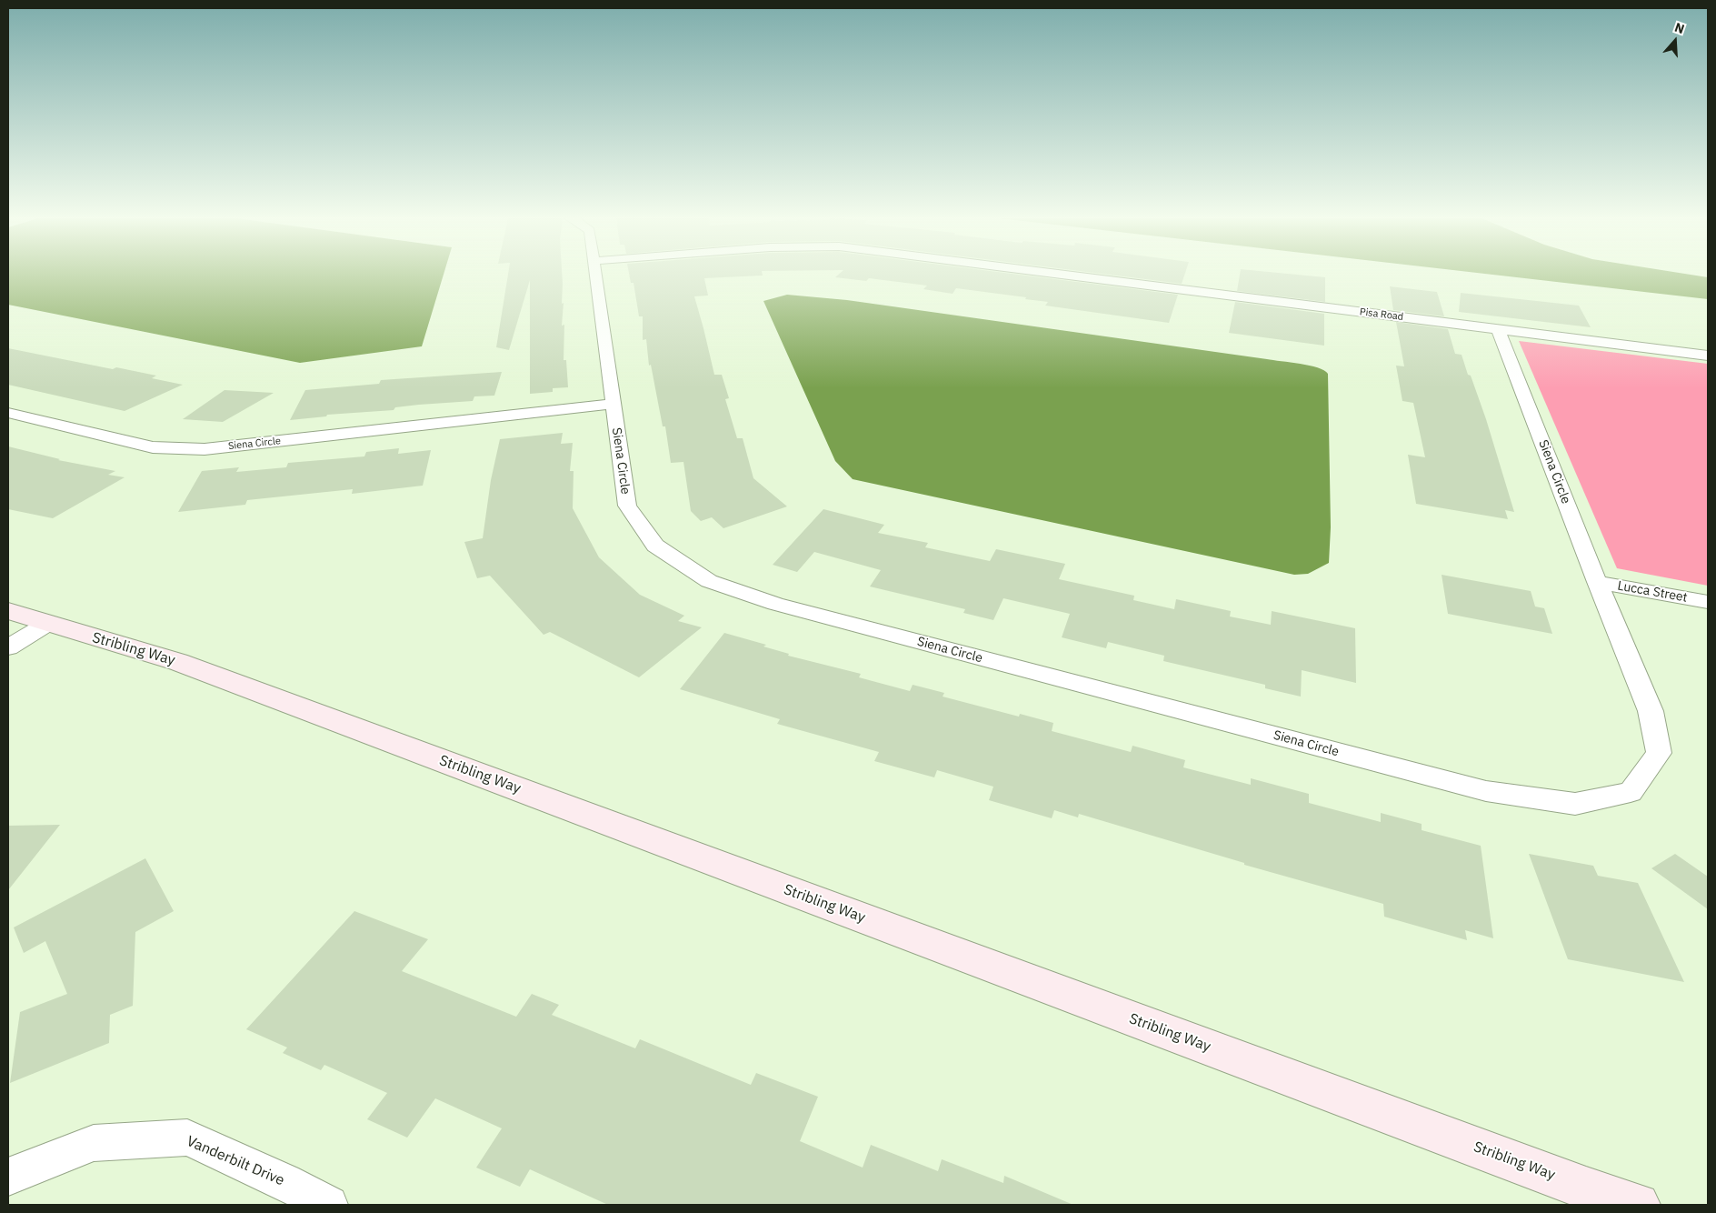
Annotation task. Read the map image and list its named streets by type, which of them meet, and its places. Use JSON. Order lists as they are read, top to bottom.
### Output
{
  "streets": {
    "street": [
      "Pisa Road",
      "Siena Circle",
      "Lucca Street",
      "Stribling Way",
      "Vanderbilt Drive"
    ]
  },
  "crossings": [
    ["Pisa Road", "Siena Circle"],
    ["Siena Circle", "Lucca Street"]
  ],
  "north": "top"
}
